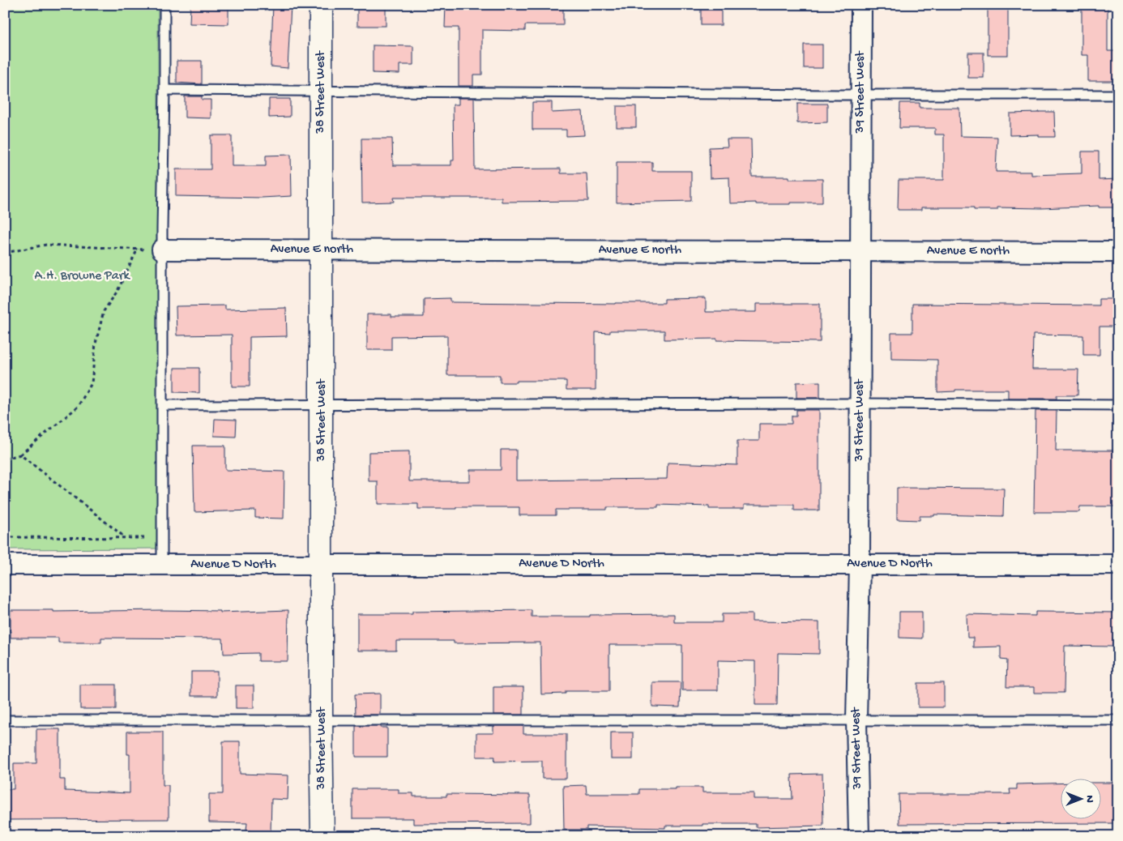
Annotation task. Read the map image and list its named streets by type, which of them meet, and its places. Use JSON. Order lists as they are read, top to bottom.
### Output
{
  "streets": {
    "street": [
      "38 Street West",
      "39 Street West",
      "Avenue E north",
      "Avenue D North"
    ]
  },
  "crossings": [
    ["38 Street West", "Avenue E north"],
    ["38 Street West", "Avenue D North"],
    ["39 Street West", "Avenue E north"],
    ["39 Street West", "Avenue D North"]
  ],
  "parks": ["A.H. Browne Park"],
  "north": "right"
}
